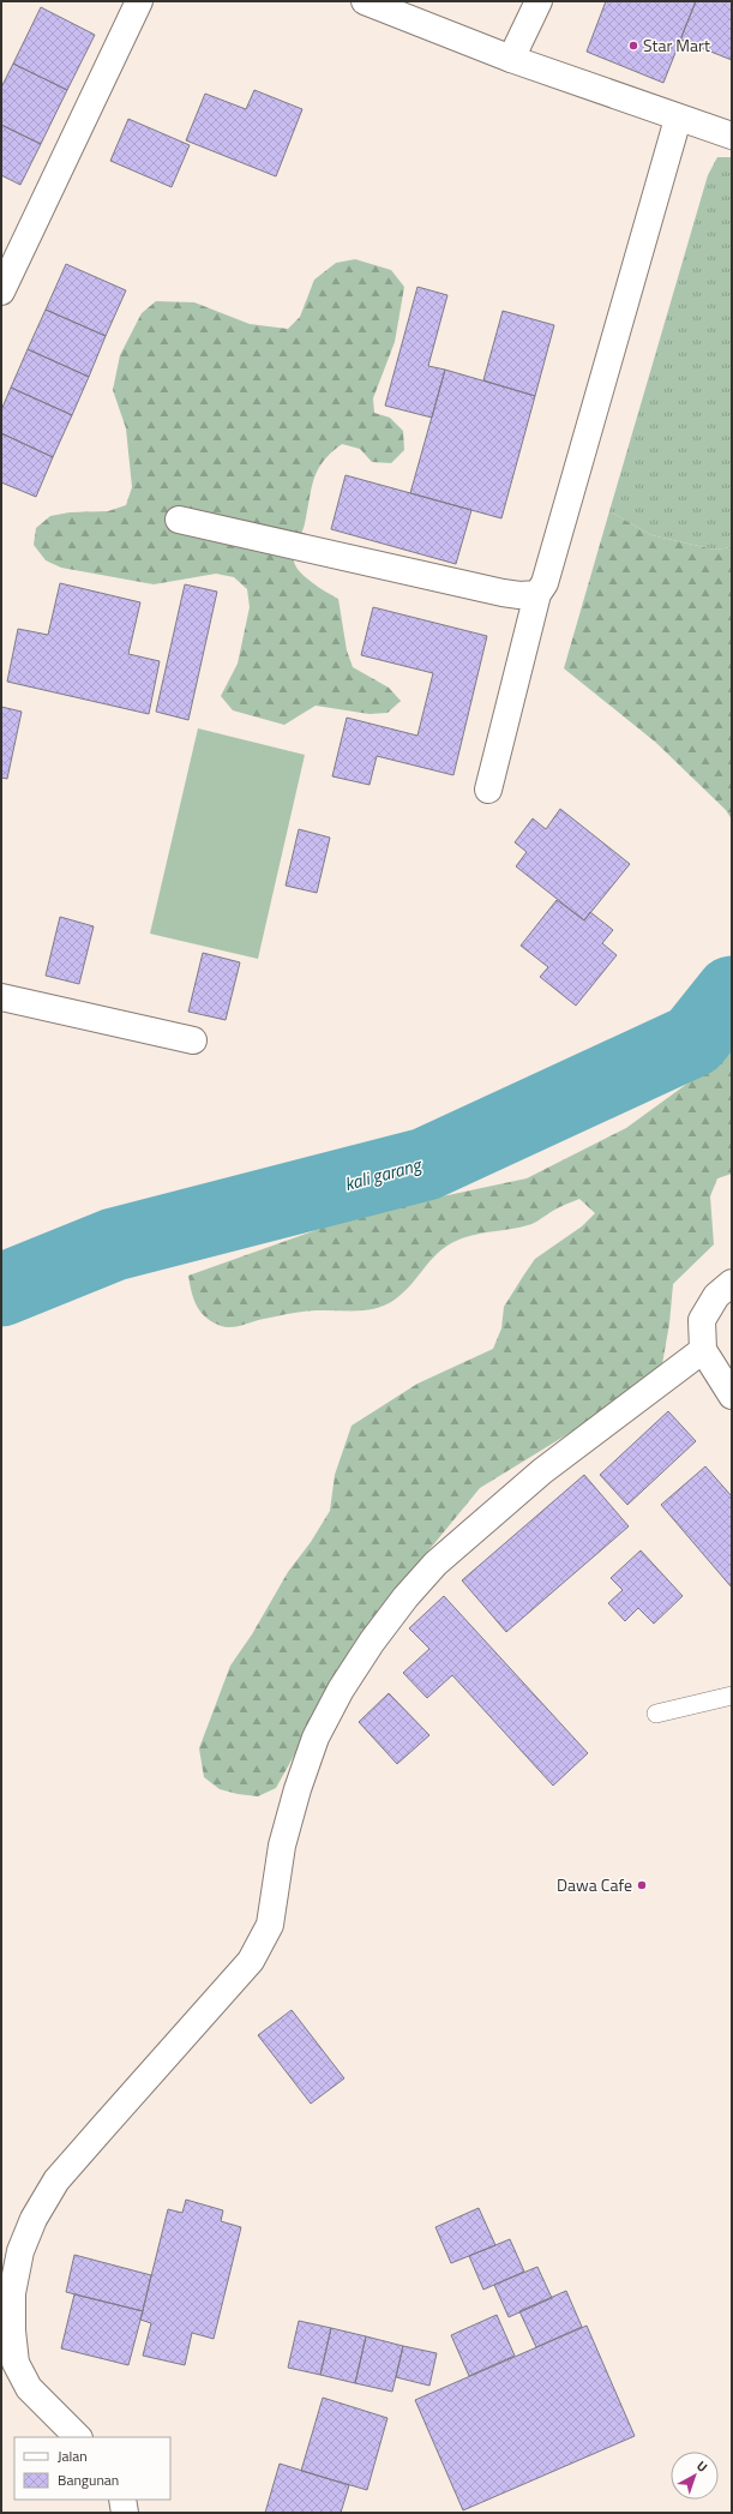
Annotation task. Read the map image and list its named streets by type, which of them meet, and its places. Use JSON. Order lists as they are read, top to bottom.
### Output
{
  "water": ["kali garang"],
  "places": ["Star Mart", "Dawa Cafe"],
  "legend": ["Jalan", "Bangunan"],
  "north": "top right"
}
